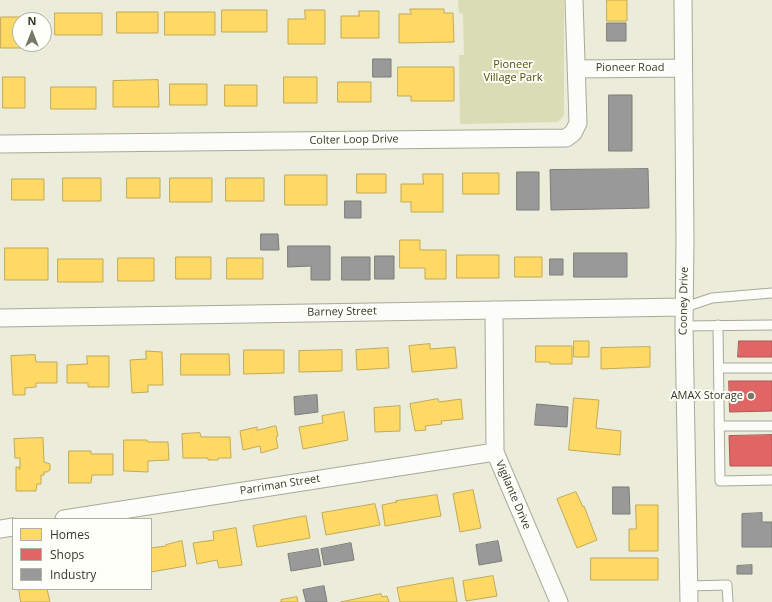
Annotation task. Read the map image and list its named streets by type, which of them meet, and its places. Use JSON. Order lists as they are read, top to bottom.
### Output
{
  "streets": {
    "street": [
      "Pioneer Road",
      "Colter Loop Drive",
      "Cooney Drive",
      "Barney Street",
      "Parriman Street",
      "Vigilante Drive"
    ]
  },
  "crossings": [
    ["Pioneer Road", "Colter Loop Drive"],
    ["Pioneer Road", "Cooney Drive"],
    ["Cooney Drive", "Barney Street"],
    ["Barney Street", "Vigilante Drive"],
    ["Parriman Street", "Vigilante Drive"]
  ],
  "parks": ["Pioneer Village Park"],
  "places": ["AMAX Storage"],
  "legend": ["Homes", "Shops", "Industry"],
  "north": "top"
}
